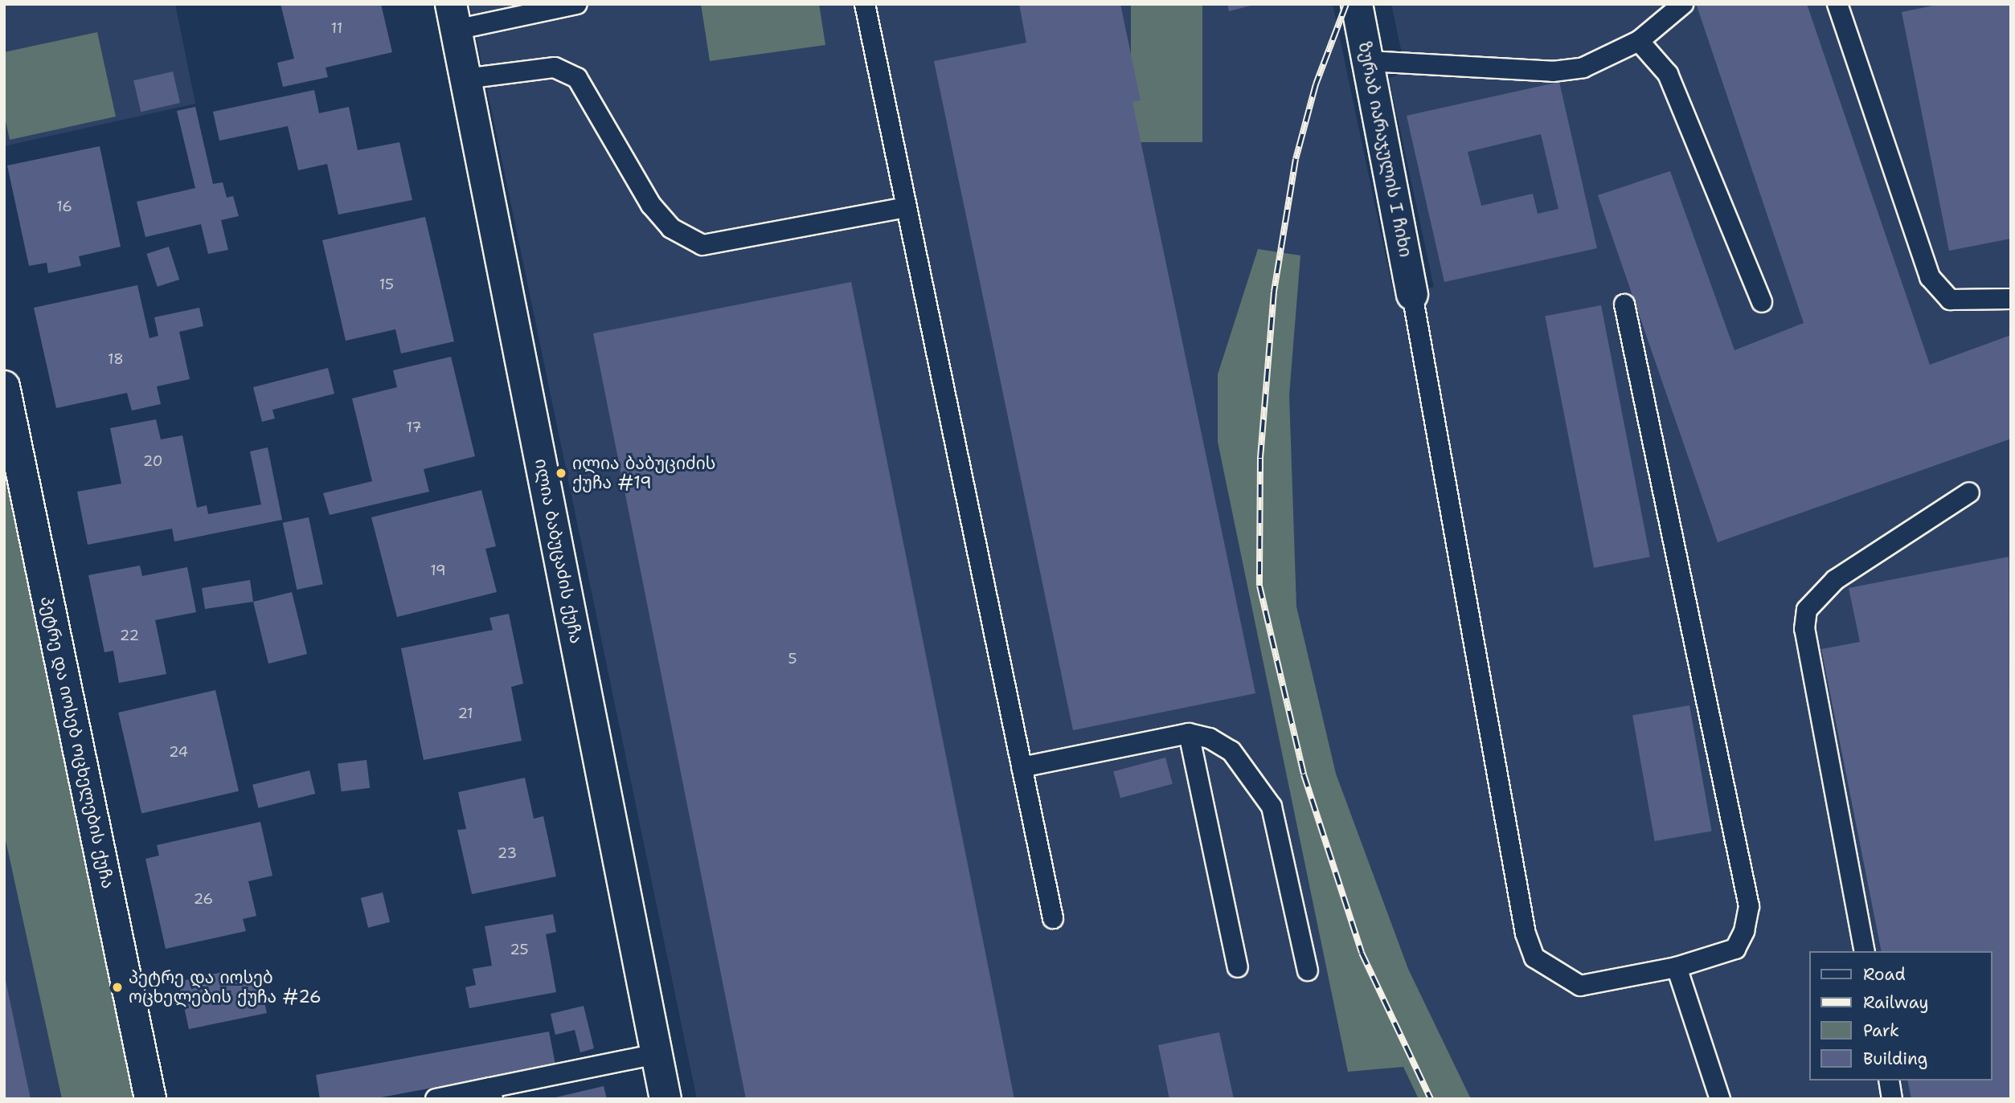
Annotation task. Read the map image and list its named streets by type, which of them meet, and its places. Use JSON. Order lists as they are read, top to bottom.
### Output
{
  "streets": {
    "street": ["ზურაბ იარაჯულის I ჩიხი", "ილია ბაბუცაძის ქუჩა", "პეტრე და იოსებ ოცხელების ქუჩა"]
  },
  "places": ["ილია ბაბუციძის ქუჩა #19", "პეტრე და იოსებ ოცხელების ქუჩა #26"],
  "house_numbers": [
    "11",
    "16",
    "15",
    "18",
    "17",
    "20",
    "19",
    "22",
    "5",
    "21",
    "24",
    "23",
    "26",
    "25"
  ],
  "legend": [
    "Road",
    "Railway",
    "Park",
    "Building"
  ]
}
